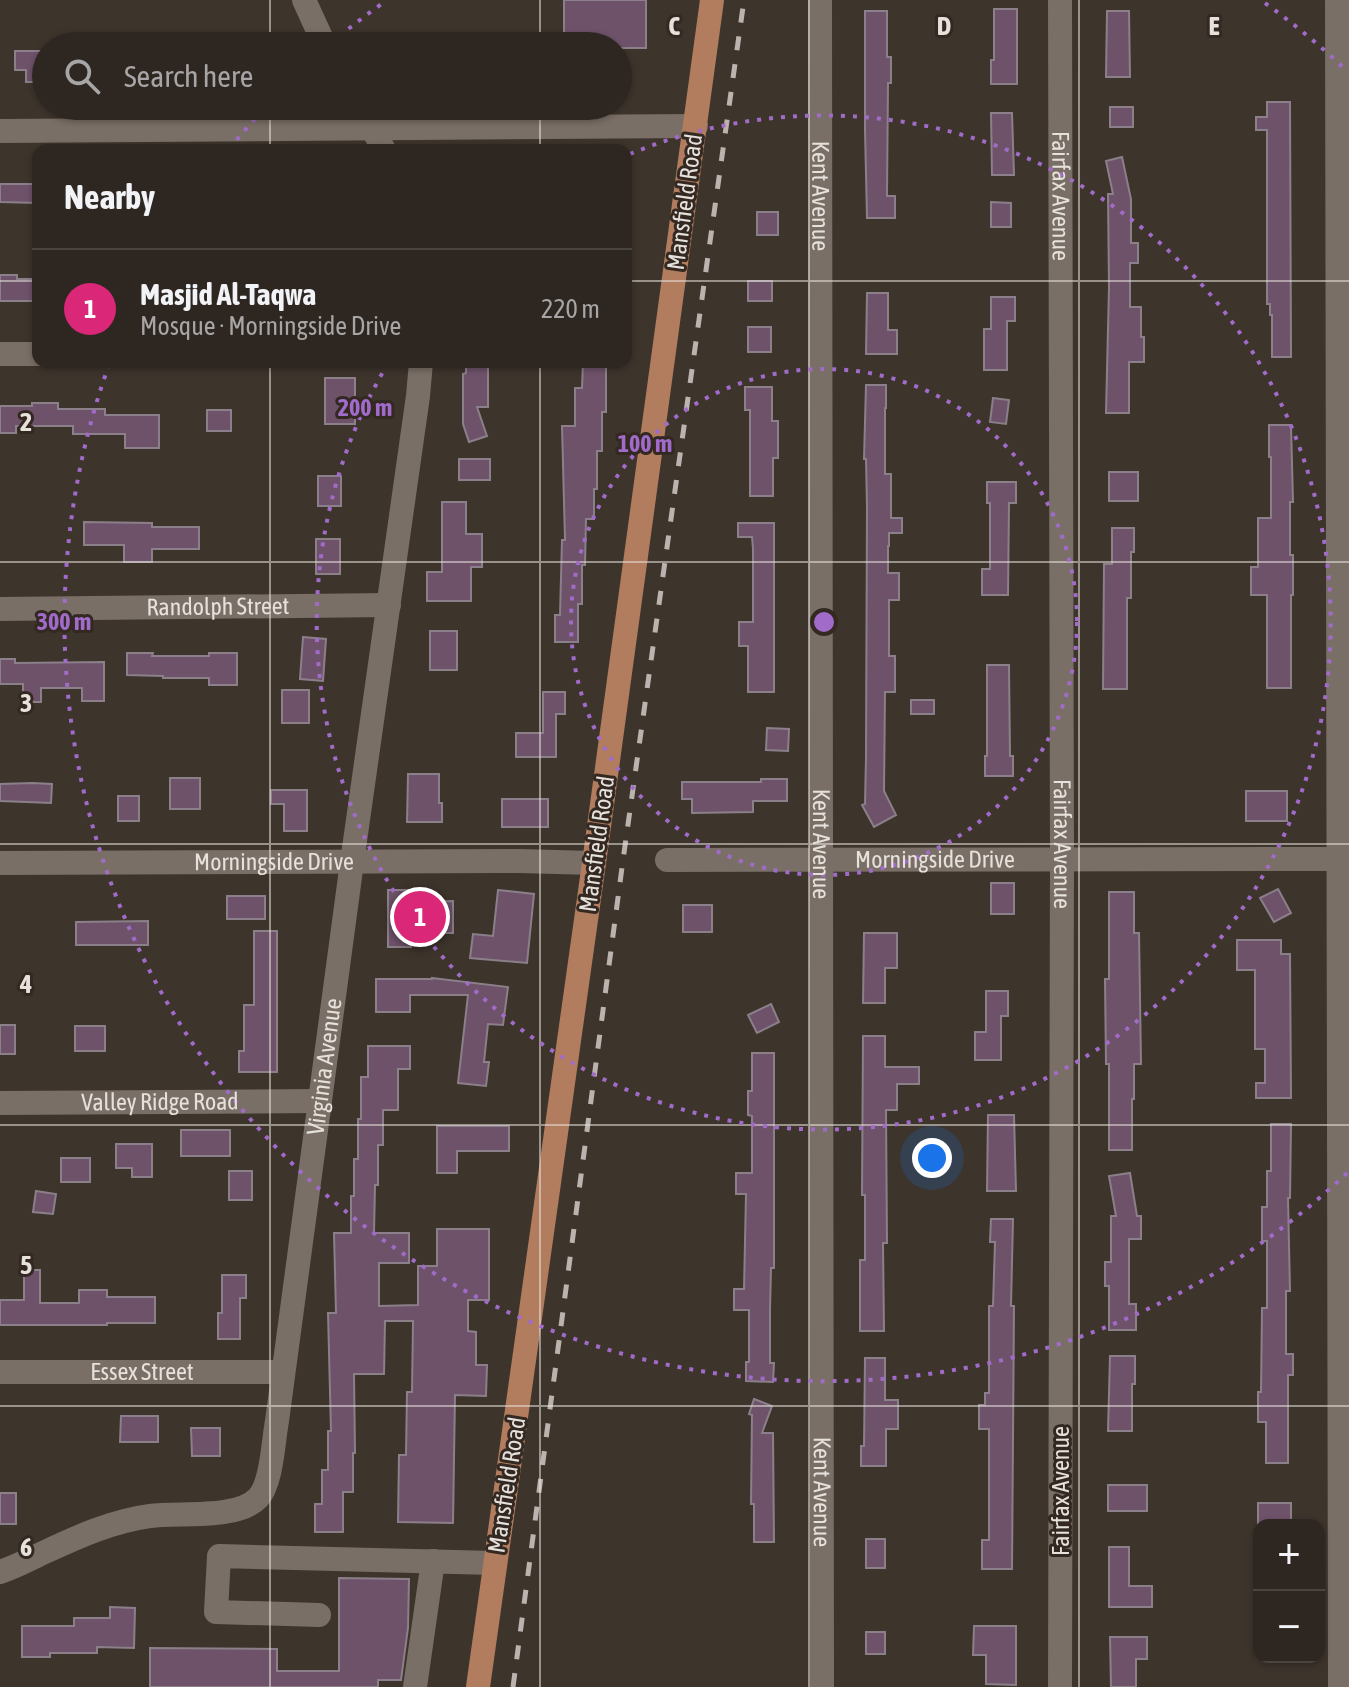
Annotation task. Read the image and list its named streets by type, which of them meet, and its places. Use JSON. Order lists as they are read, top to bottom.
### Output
{
  "streets": {
    "main road": ["Mansfield Road"],
    "street": [
      "Kent Avenue",
      "Fairfax Avenue",
      "Randolph Street",
      "Morningside Drive",
      "Virginia Avenue",
      "Valley Ridge Road",
      "Essex Street"
    ]
  },
  "crossings": [
    ["Kent Avenue", "Morningside Drive"],
    ["Fairfax Avenue", "Morningside Drive"],
    ["Mansfield Road", "Morningside Drive"],
    ["Randolph Street", "Virginia Avenue"],
    ["Morningside Drive", "Virginia Avenue"],
    ["Virginia Avenue", "Valley Ridge Road"],
    ["Virginia Avenue", "Essex Street"]
  ],
  "page": {
    "search": "Search here",
    "heading": "Nearby",
    "list": [
      {
        "mark": "1",
        "name": "Masjid Al-Taqwa",
        "note": "Mosque · Morningside Drive",
        "value": "220 m"
      }
    ],
    "pins": "1",
    "map_buttons": ["+", "−"]
  },
  "grid": {
    "columns": ["C", "D", "E"],
    "rows": [
      "2",
      "3",
      "4",
      "5",
      "6"
    ]
  },
  "rings": ["200 m", "100 m", "300 m"]
}
